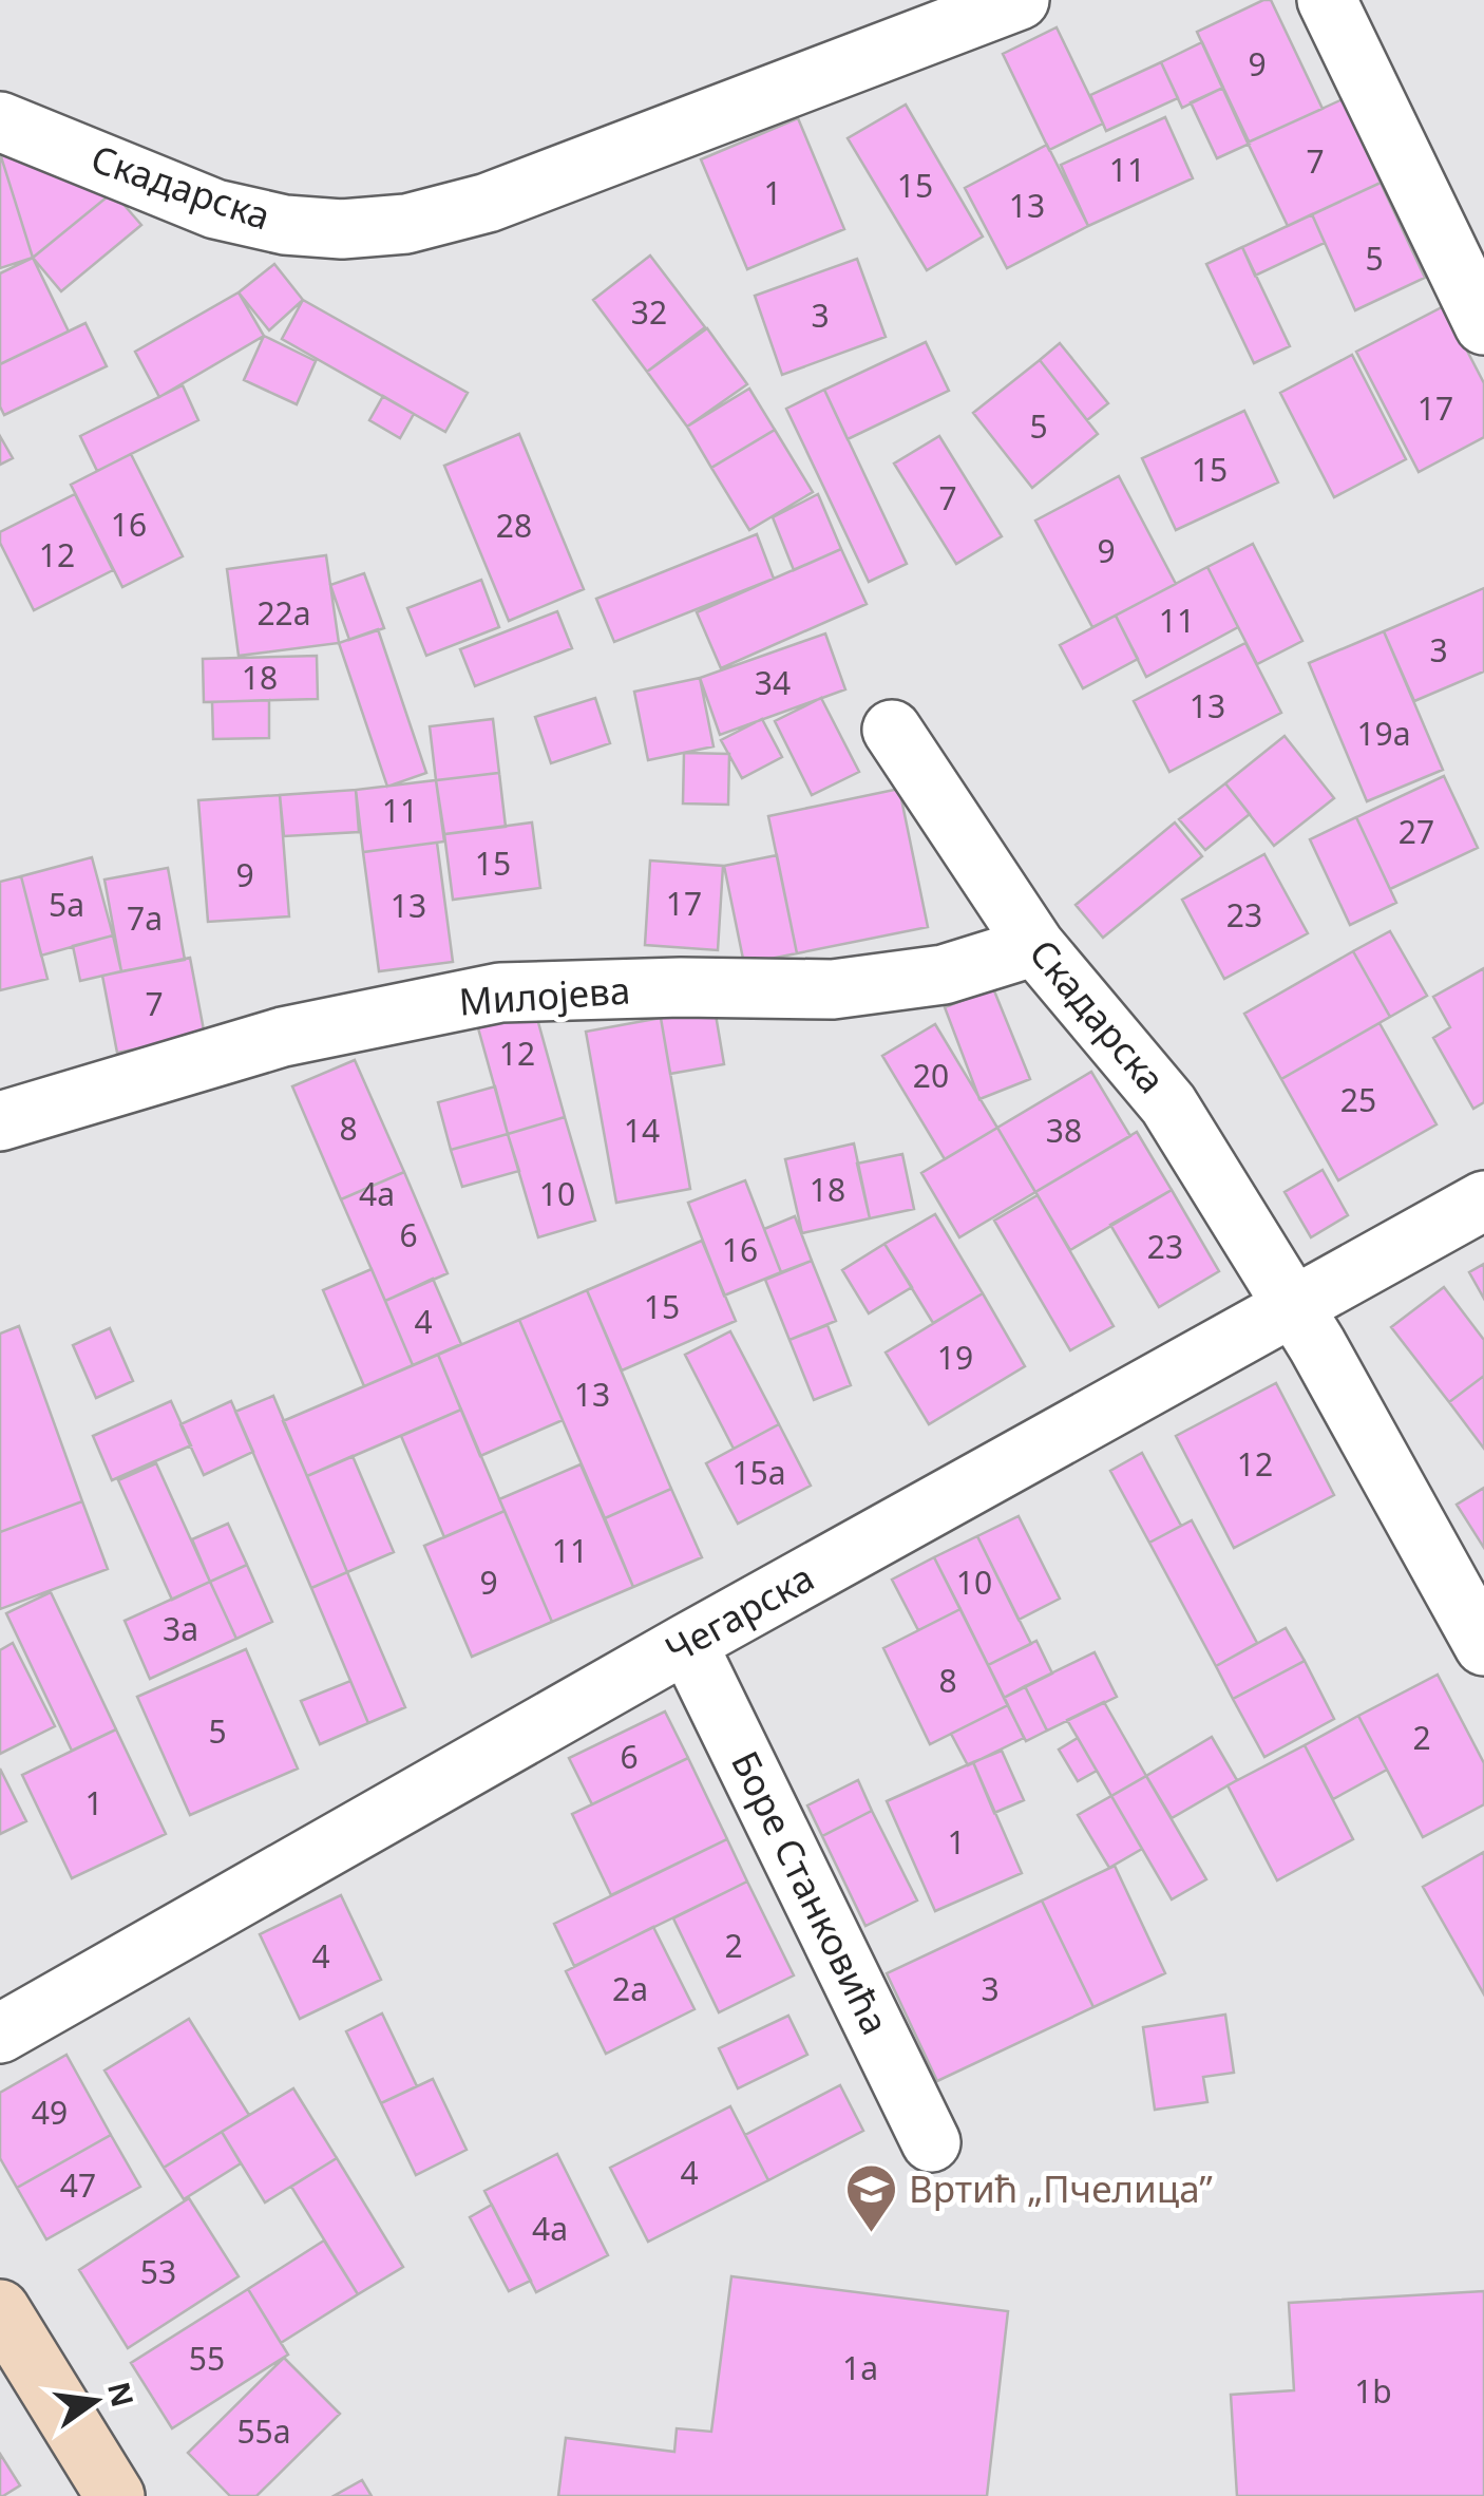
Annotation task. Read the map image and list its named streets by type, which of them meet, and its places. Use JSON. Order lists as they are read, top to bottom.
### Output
{
  "streets": {
    "street": [
      "Скадарска",
      "Милојева",
      "Чегарска",
      "Боре Станковића"
    ]
  },
  "crossings": [
    ["Скадарска", "Милојева"],
    ["Скадарска", "Чегарска"],
    ["Чегарска", "Боре Станковића"]
  ],
  "places": {
    "school or university": ["Вртић „Пчелица”"]
  },
  "house_numbers": [
    "9",
    "7",
    "11",
    "15",
    "1",
    "13",
    "5",
    "32",
    "3",
    "17",
    "5",
    "15",
    "7",
    "16",
    "28",
    "9",
    "12",
    "22a",
    "11",
    "3",
    "18",
    "34",
    "13",
    "19a",
    "11",
    "27",
    "15",
    "9",
    "17",
    "5a",
    "13",
    "23",
    "7a",
    "7",
    "12",
    "20",
    "25",
    "8",
    "14",
    "38",
    "18",
    "4a",
    "10",
    "6",
    "23",
    "16",
    "15",
    "4",
    "19",
    "13",
    "12",
    "15a",
    "11",
    "9",
    "10",
    "3a",
    "8",
    "5",
    "2",
    "6",
    "1",
    "1",
    "2",
    "4",
    "2a",
    "3",
    "49",
    "4",
    "47",
    "4a",
    "53",
    "55",
    "1a",
    "1b",
    "55a"
  ],
  "north": "right"
}
